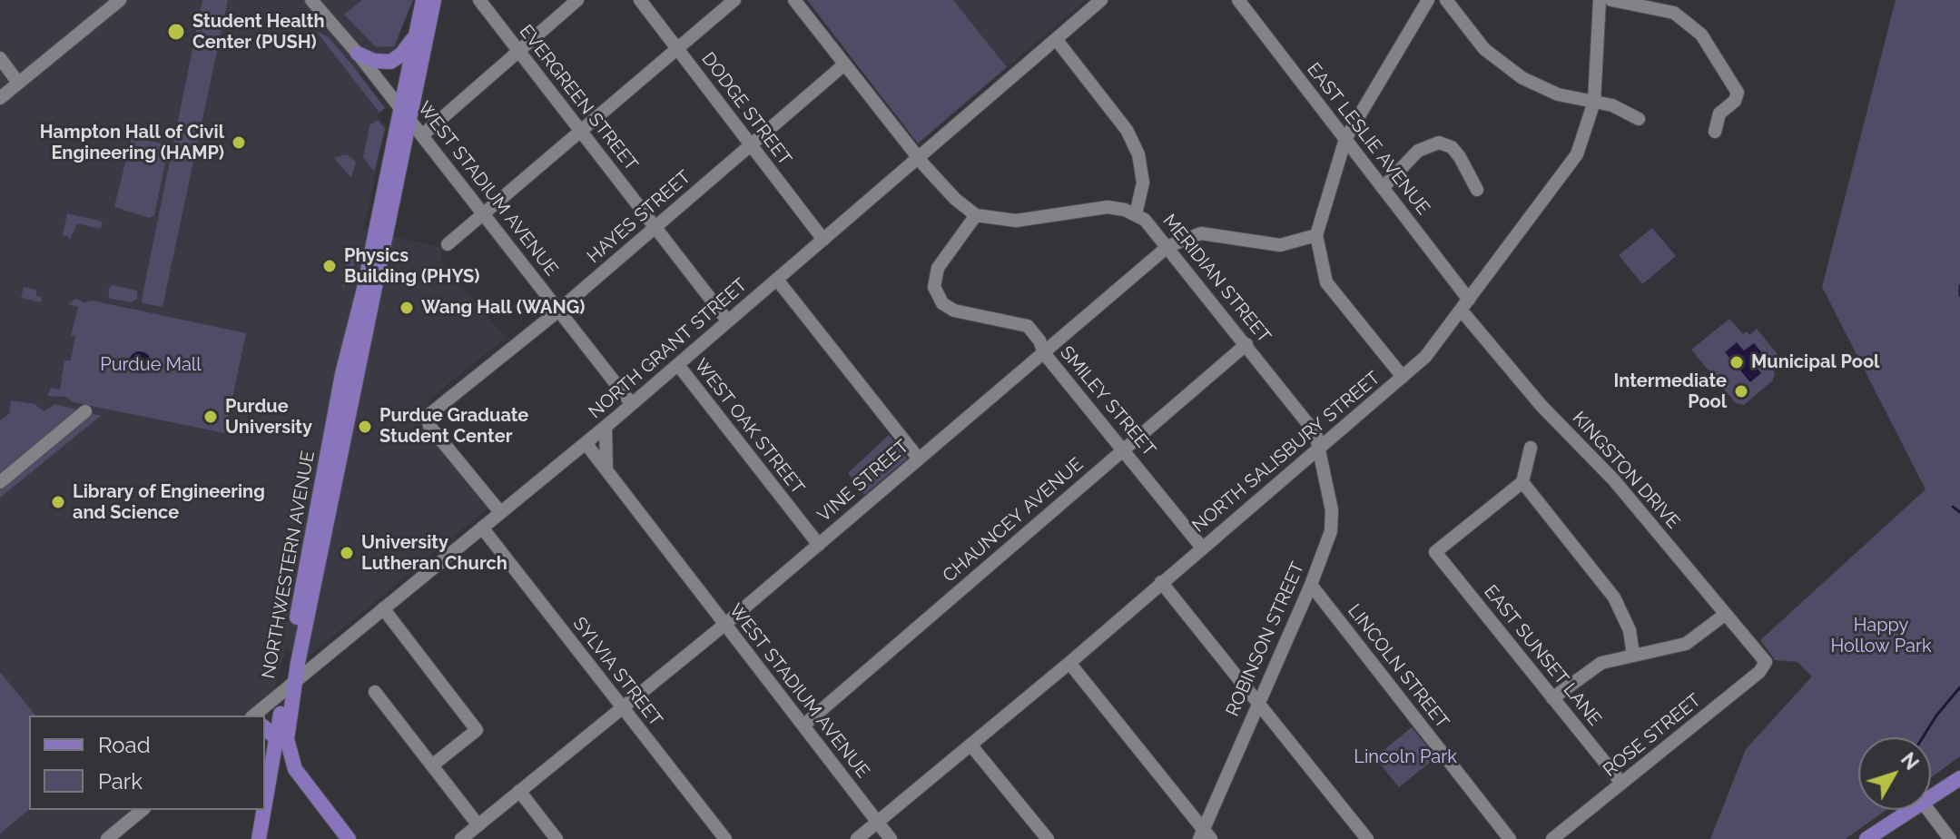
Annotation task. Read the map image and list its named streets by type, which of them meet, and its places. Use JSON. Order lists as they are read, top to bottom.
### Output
{
  "streets": {
    "main road": ["NORTHWESTERN AVENUE"],
    "street": [
      "EVERGREEN STREET",
      "DODGE STREET",
      "EAST LESLIE AVENUE",
      "WEST STADIUM AVENUE",
      "HAYES STREET",
      "MERIDIAN STREET",
      "NORTH GRANT STREET",
      "SMILEY STREET",
      "WEST OAK STREET",
      "NORTH SALISBURY STREET",
      "KINGSTON DRIVE",
      "VINE STREET",
      "CHAUNCEY AVENUE",
      "ROBINSON STREET",
      "EAST SUNSET LANE",
      "LINCOLN STREET",
      "SYLVIA STREET",
      "ROSE STREET"
    ]
  },
  "crossings": [
    ["EVERGREEN STREET", "HAYES STREET"],
    ["EVERGREEN STREET", "NORTH GRANT STREET"],
    ["DODGE STREET", "HAYES STREET"],
    ["DODGE STREET", "NORTH GRANT STREET"],
    ["EAST LESLIE AVENUE", "NORTH SALISBURY STREET"],
    ["EAST LESLIE AVENUE", "KINGSTON DRIVE"],
    ["WEST STADIUM AVENUE", "HAYES STREET"],
    ["WEST STADIUM AVENUE", "NORTH GRANT STREET"],
    ["WEST STADIUM AVENUE", "NORTH SALISBURY STREET"],
    ["WEST STADIUM AVENUE", "VINE STREET"],
    ["WEST STADIUM AVENUE", "CHAUNCEY AVENUE"],
    ["WEST STADIUM AVENUE", "NORTHWESTERN AVENUE"],
    ["HAYES STREET", "NORTH GRANT STREET"],
    ["MERIDIAN STREET", "SMILEY STREET"],
    ["MERIDIAN STREET", "NORTH SALISBURY STREET"],
    ["MERIDIAN STREET", "VINE STREET"],
    ["MERIDIAN STREET", "CHAUNCEY AVENUE"],
    ["MERIDIAN STREET", "ROBINSON STREET"],
    ["NORTH GRANT STREET", "WEST OAK STREET"],
    ["NORTH GRANT STREET", "NORTHWESTERN AVENUE"],
    ["NORTH GRANT STREET", "SYLVIA STREET"],
    ["SMILEY STREET", "NORTH SALISBURY STREET"],
    ["SMILEY STREET", "VINE STREET"],
    ["SMILEY STREET", "CHAUNCEY AVENUE"],
    ["WEST OAK STREET", "VINE STREET"],
    ["NORTH SALISBURY STREET", "KINGSTON DRIVE"],
    ["NORTH SALISBURY STREET", "ROBINSON STREET"],
    ["KINGSTON DRIVE", "ROSE STREET"],
    ["VINE STREET", "SYLVIA STREET"],
    ["ROBINSON STREET", "LINCOLN STREET"],
    ["EAST SUNSET LANE", "ROSE STREET"]
  ],
  "parks": ["Purdue Mall", "Happy Hollow Park", "Lincoln Park"],
  "places": [
    "Student Health Center (PUSH)",
    "Hampton Hall of Civil Engineering (HAMP)",
    "Physics Building (PHYS)",
    "Wang Hall (WANG)",
    "Municipal Pool",
    "Intermediate Pool",
    "Purdue University",
    "Purdue Graduate Student Center",
    "Library of Engineering and Science",
    "University Lutheran Church"
  ],
  "legend": ["Road", "Park"],
  "north": "top right"
}
